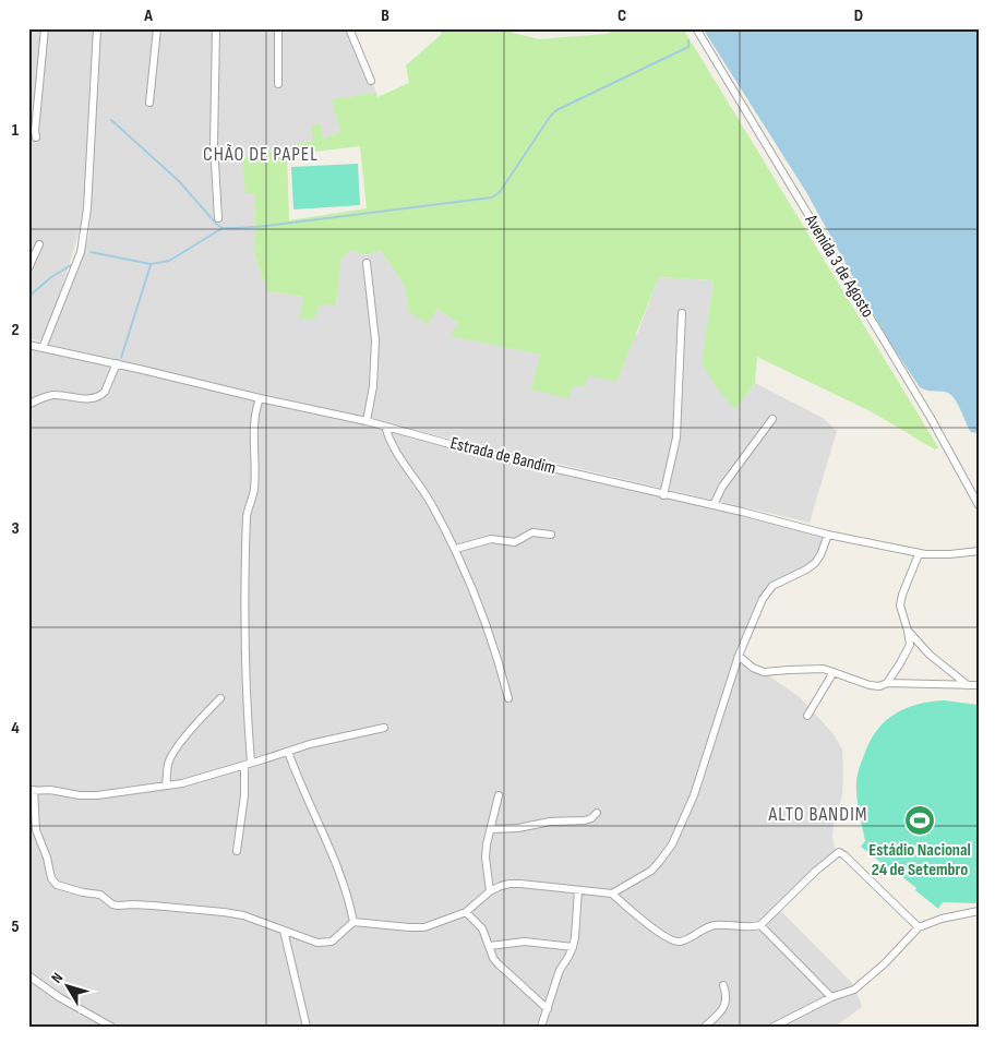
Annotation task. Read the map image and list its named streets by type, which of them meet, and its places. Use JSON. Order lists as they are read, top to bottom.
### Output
{
  "streets": {
    "street": ["Avenida 3 de Agosto", "Estrada de Bandim"]
  },
  "districts": ["CHÃO DE PAPEL", "ALTO BANDIM"],
  "places": {
    "sports": ["Estádio Nacional 24 de Setembro"]
  },
  "north": "top left",
  "grid": {
    "columns": [
      "A",
      "B",
      "C",
      "D"
    ],
    "rows": [
      "1",
      "2",
      "3",
      "4",
      "5"
    ]
  }
}
